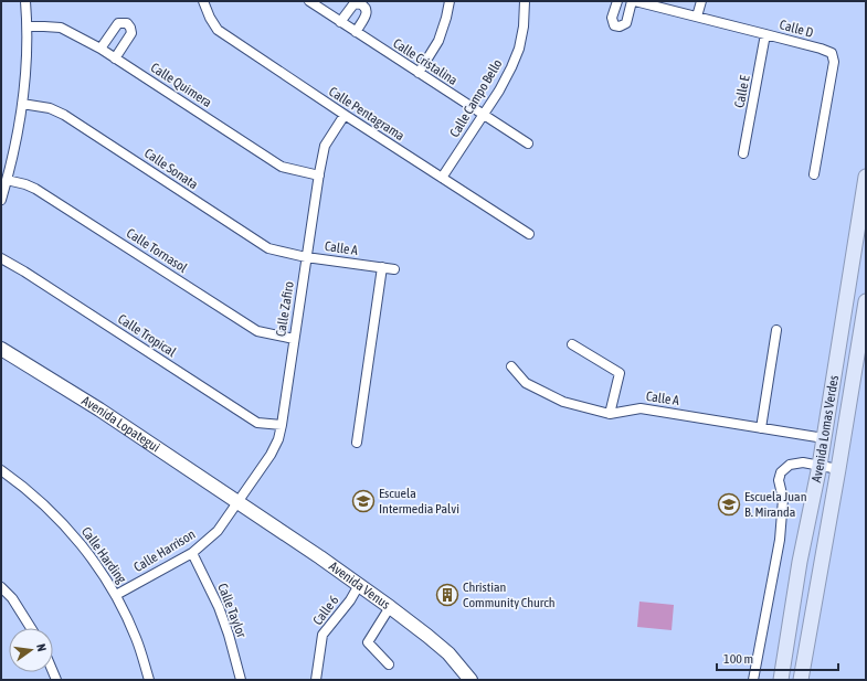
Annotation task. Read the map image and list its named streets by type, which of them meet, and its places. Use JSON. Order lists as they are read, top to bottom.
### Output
{
  "streets": {
    "main road": ["Avenida Lomas Verdes"],
    "street": [
      "Calle D",
      "Calle Cristalina",
      "Calle Quimera",
      "Calle E",
      "Calle Campo Bello",
      "Calle Pentagrama",
      "Calle Sonata",
      "Calle A",
      "Calle Tornasol",
      "Calle Zafiro",
      "Calle Tropical",
      "Avenida Lopategui",
      "Calle Harrison",
      "Calle Harding",
      "Avenida Venus",
      "Calle Taylor",
      "Calle 6"
    ]
  },
  "crossings": [
    ["Calle D", "Calle E"],
    ["Calle Cristalina", "Calle Campo Bello"],
    ["Calle Quimera", "Calle Zafiro"],
    ["Calle Campo Bello", "Calle Pentagrama"],
    ["Calle Pentagrama", "Calle Zafiro"],
    ["Calle Sonata", "Calle A"],
    ["Calle Sonata", "Calle Zafiro"],
    ["Calle A", "Calle Zafiro"],
    ["Calle A", "Avenida Lomas Verdes"],
    ["Calle Tornasol", "Calle Zafiro"],
    ["Calle Zafiro", "Calle Tropical"],
    ["Calle Zafiro", "Avenida Lopategui"],
    ["Calle Zafiro", "Calle Harrison"],
    ["Calle Zafiro", "Avenida Venus"],
    ["Avenida Lopategui", "Calle Harrison"],
    ["Avenida Lopategui", "Avenida Venus"],
    ["Calle Harrison", "Calle Harding"],
    ["Calle Harrison", "Avenida Venus"],
    ["Calle Harrison", "Calle Taylor"],
    ["Avenida Venus", "Calle 6"]
  ],
  "places": {
    "school or university": ["Escuela Intermedia Palvi", "Escuela Juan B. Miranda"],
    "building": ["Christian Community Church"]
  },
  "scale_bar": "100 m",
  "north": "right"
}
